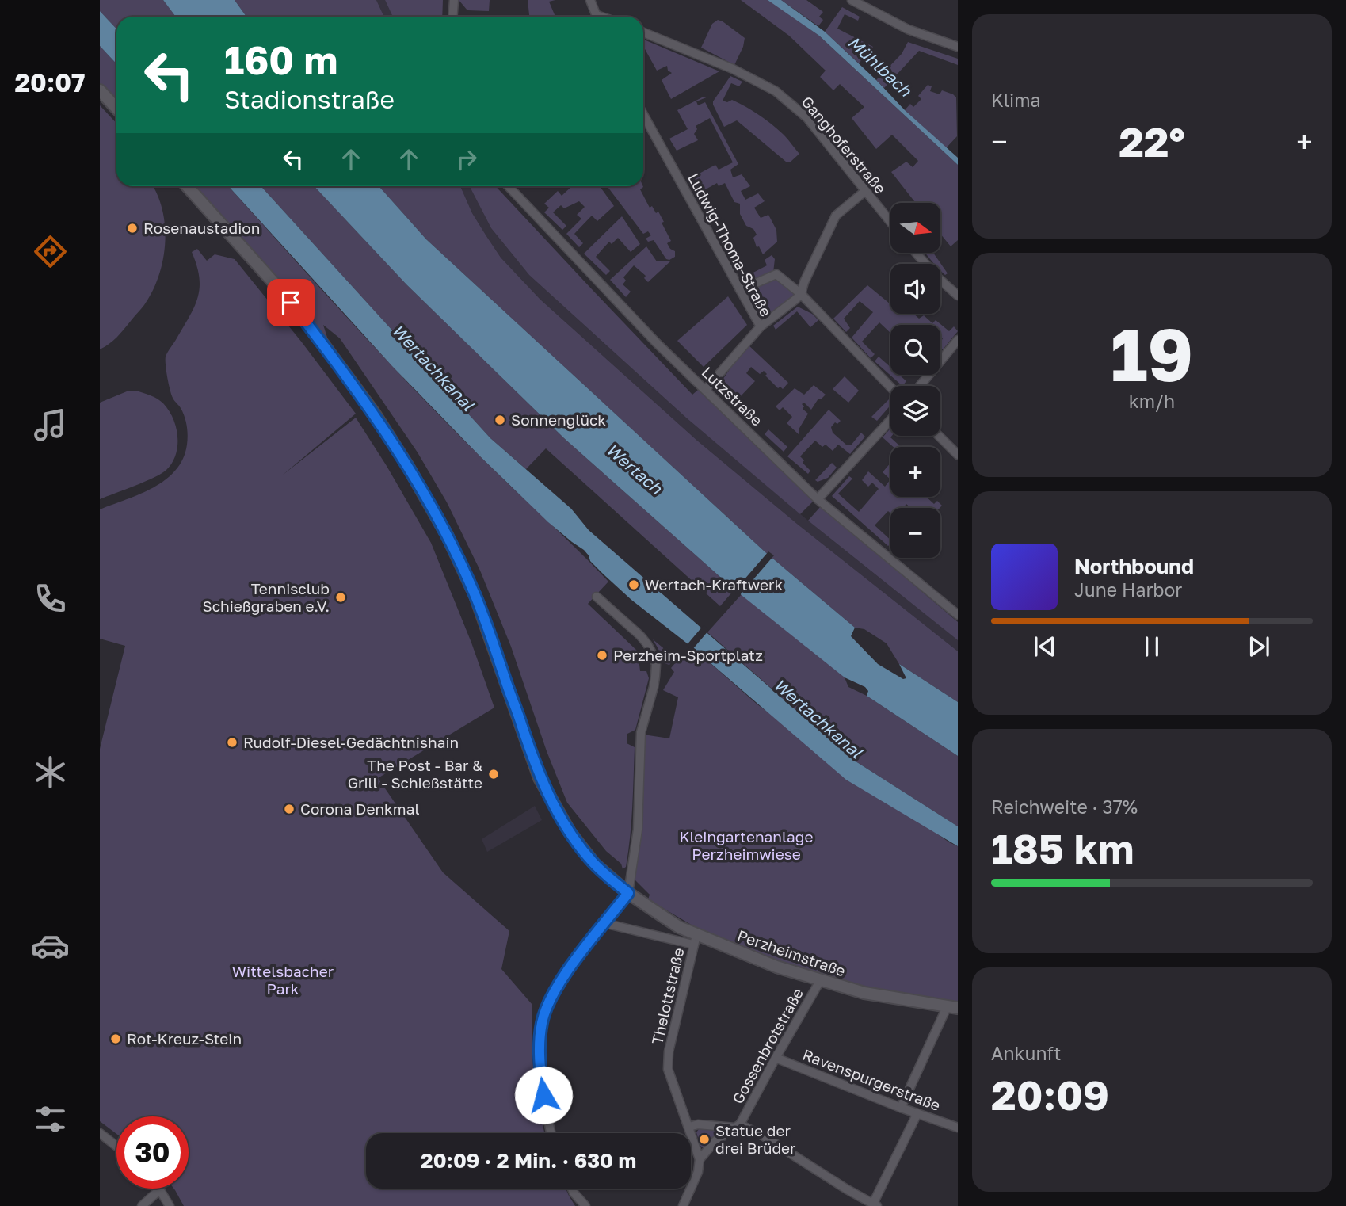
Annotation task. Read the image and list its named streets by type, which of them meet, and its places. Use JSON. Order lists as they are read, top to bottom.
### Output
{
  "streets": {
    "street": [
      "Ganghoferstraße",
      "Ludwig-Thoma-Straße",
      "Lutzstraße",
      "Perzheimstraße",
      "Thelottstraße",
      "Gossenbrotstraße",
      "Ravenspurgerstraße"
    ]
  },
  "crossings": [
    ["Ludwig-Thoma-Straße", "Lutzstraße"],
    ["Perzheimstraße", "Thelottstraße"],
    ["Perzheimstraße", "Gossenbrotstraße"],
    ["Gossenbrotstraße", "Ravenspurgerstraße"]
  ],
  "water": ["Mühlbach", "Wertachkanal", "Wertach"],
  "parks": ["Kleingartenanlage Perzheimwiese", "Wittelsbacher Park"],
  "places": [
    "Rosenaustadion",
    "Sonnenglück",
    "Wertach-Kraftwerk",
    "Tennisclub Schießgraben e.V.",
    "Perzheim-Sportplatz",
    "Rudolf-Diesel-Gedächtnishain",
    "The Post - Bar & Grill - Schießstätte",
    "Corona Denkmal",
    "Rot-Kreuz-Stein",
    "Statue der drei Brüder"
  ],
  "north": "right",
  "page": {
    "tabs": "20:07",
    "tile": [
      "Klima",
      ["19", "km/h"],
      ["Reichweite · 37%", "185 km"],
      ["Ankunft", "20:09"]
    ],
    "turn": ["160 m", "Stadionstraße"],
    "heat": ["−", "22°", "+"],
    "map_buttons": ["+", "−"],
    "song": ["Northbound", "June Harbor"],
    "limit": "30",
    "trip": "20:09 · 2 Min. · 630 m"
  }
}
